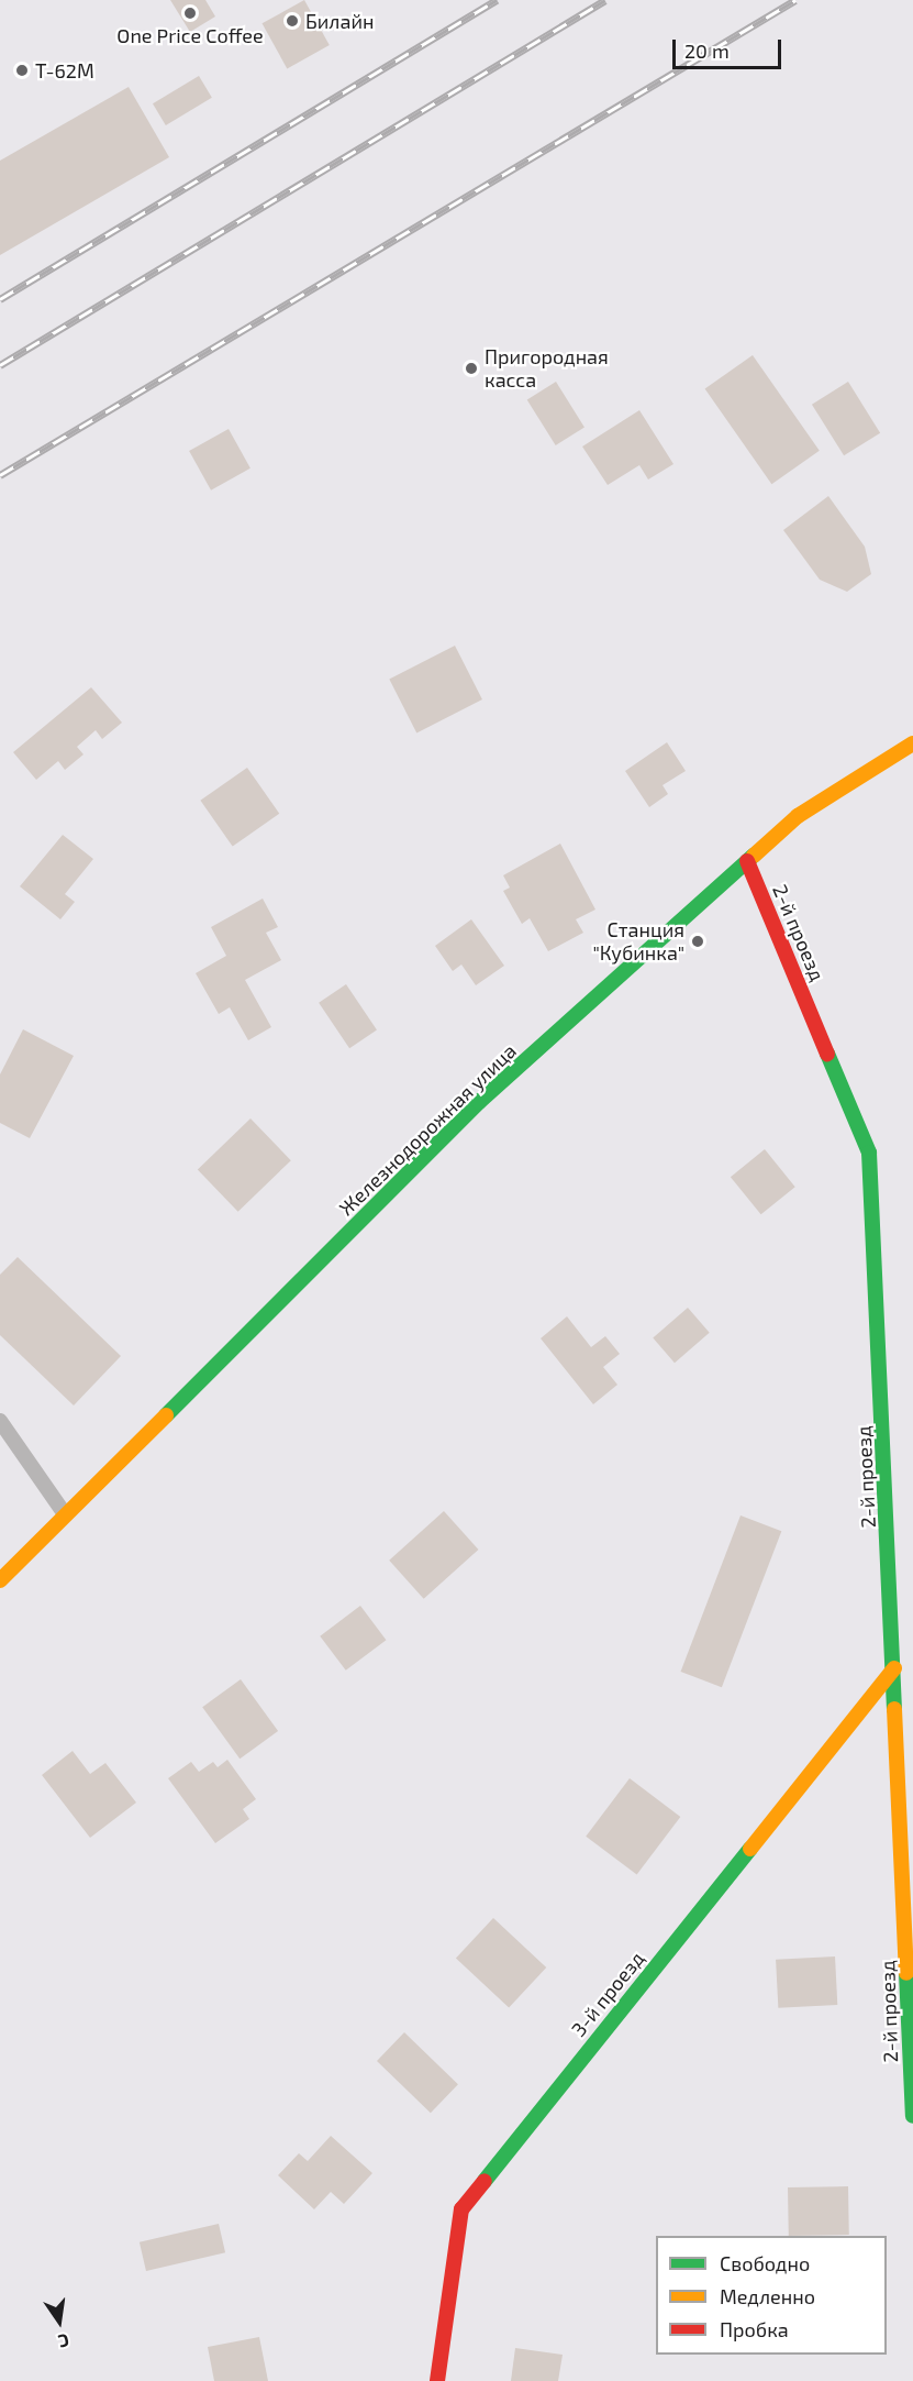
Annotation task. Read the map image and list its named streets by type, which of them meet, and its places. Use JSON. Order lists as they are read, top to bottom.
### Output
{
  "streets": {
    "street": ["2-й проезд", "Железнодорожная улица", "3-й проезд"]
  },
  "crossings": [
    ["2-й проезд", "Железнодорожная улица"],
    ["2-й проезд", "3-й проезд"]
  ],
  "places": [
    "One Price Coffee",
    "Билайн",
    "Т-62М",
    "Пригородная касса",
    "Станция \"Кубинка\""
  ],
  "legend": ["Свободно", "Медленно", "Пробка"],
  "scale_bar": "20 m",
  "north": "bottom"
}
